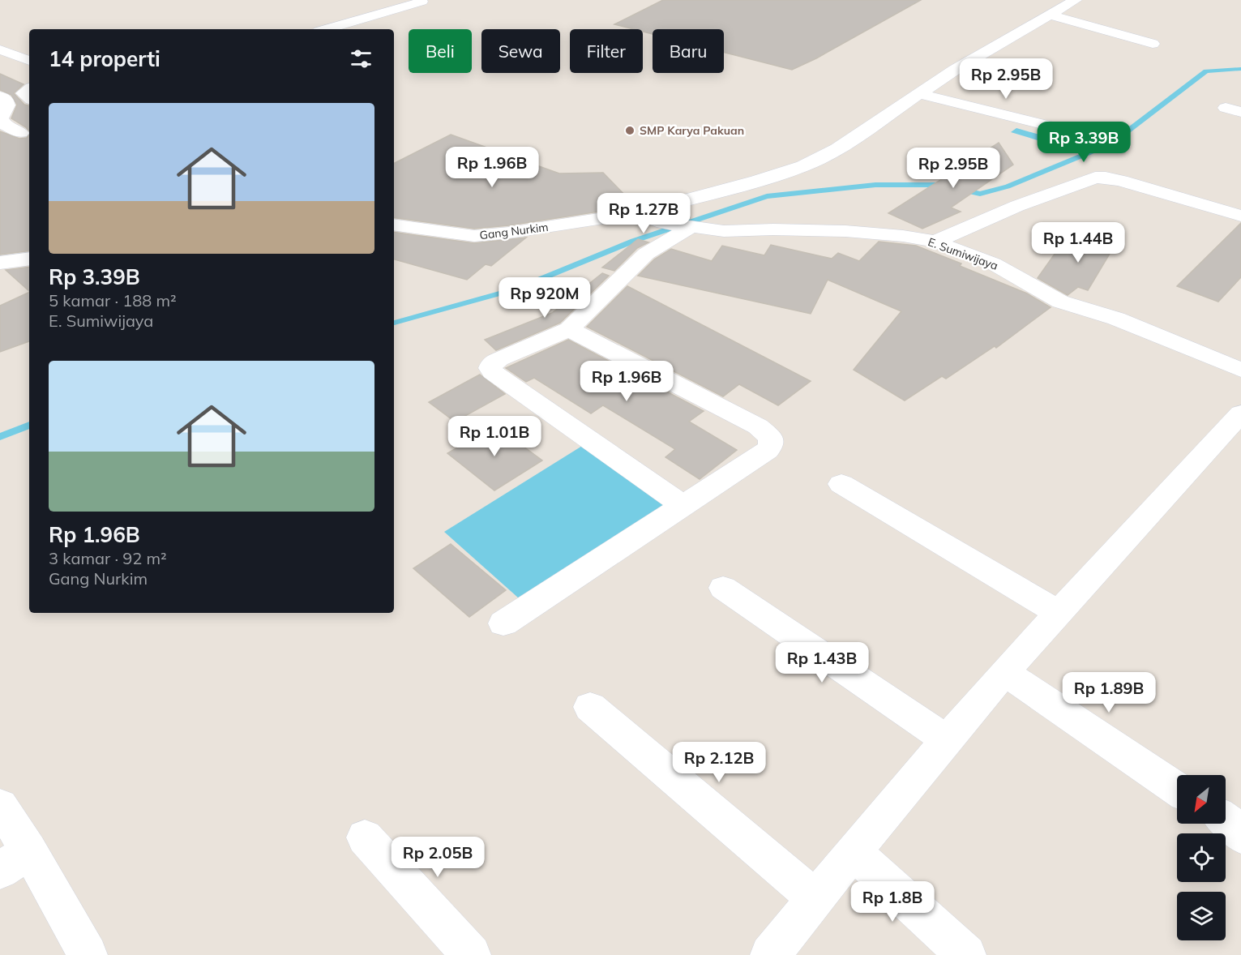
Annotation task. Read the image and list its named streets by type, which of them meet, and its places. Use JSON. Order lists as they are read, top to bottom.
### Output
{
  "streets": {
    "street": ["Gang Nurkim", "E. Sumiwijaya"]
  },
  "crossings": [
    ["Gang Nurkim", "E. Sumiwijaya"]
  ],
  "places": ["SMP Karya Pakuan"],
  "north": "bottom left",
  "page": {
    "chip": [
      "Beli",
      "Sewa",
      "Filter",
      "Baru"
    ],
    "heading": "14 properti",
    "price": [
      "Rp 2.95B",
      "Rp 3.39B",
      "Rp 1.96B",
      "Rp 2.95B",
      "Rp 1.27B",
      "Rp 1.44B",
      "Rp 920M",
      "Rp 1.96B",
      "Rp 1.01B",
      "Rp 1.43B",
      "Rp 1.89B",
      "Rp 2.12B",
      "Rp 2.05B",
      "Rp 1.8B"
    ],
    "list": [
      {
        "name": "Rp 3.39B",
        "note": "5 kamar · 188 m² · E. Sumiwijaya"
      },
      {
        "name": "Rp 1.96B",
        "note": "3 kamar · 92 m² · Gang Nurkim"
      }
    ]
  }
}
